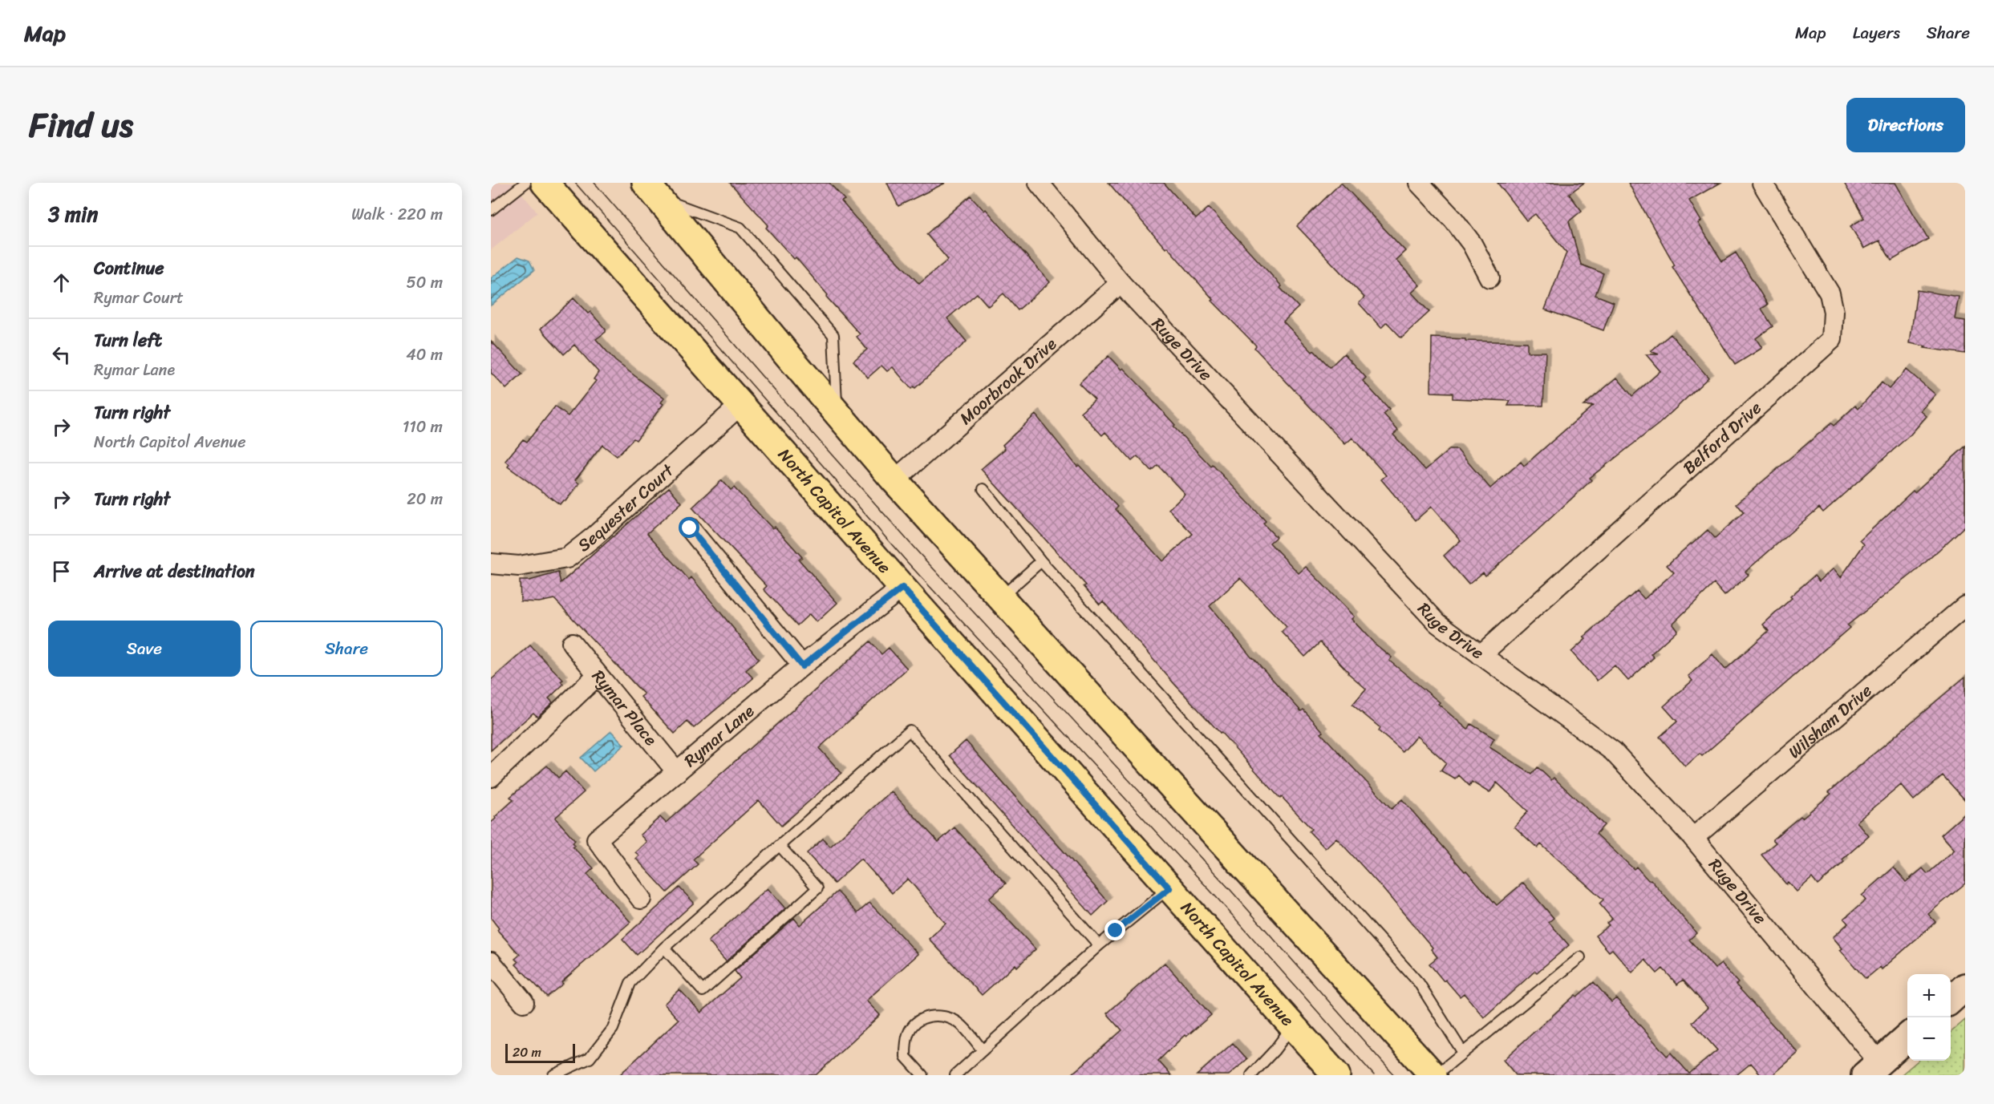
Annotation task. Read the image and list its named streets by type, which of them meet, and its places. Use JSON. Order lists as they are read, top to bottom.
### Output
{
  "streets": {
    "main road": ["North Capitol Avenue"],
    "street": [
      "Ruge Drive",
      "Moorbrook Drive",
      "Belford Drive",
      "Sequester Court",
      "Rymar Place",
      "Wilsham Drive",
      "Rymar Lane"
    ]
  },
  "crossings": [
    ["Ruge Drive", "Moorbrook Drive"],
    ["Ruge Drive", "Belford Drive"],
    ["Ruge Drive", "Wilsham Drive"],
    ["Sequester Court", "North Capitol Avenue"],
    ["North Capitol Avenue", "Rymar Lane"],
    ["Rymar Place", "Rymar Lane"]
  ],
  "scale_bar": "20 m",
  "page": {
    "header": "Map",
    "nav": ["Map", "Layers", "Share"],
    "title": "Find us",
    "buttons": [
      "Directions",
      ["Save", "Share"]
    ],
    "heading": ["3 min", "Walk · 220 m"],
    "list": [
      ["Continue", "Rymar Court", "50 m"],
      ["Turn left", "Rymar Lane", "40 m"],
      ["Turn right", "North Capitol Avenue", "110 m"],
      ["Turn right", "20 m"],
      "Arrive at destination"
    ],
    "map_buttons": ["+", "−"],
    "scale": "20 m"
  }
}
